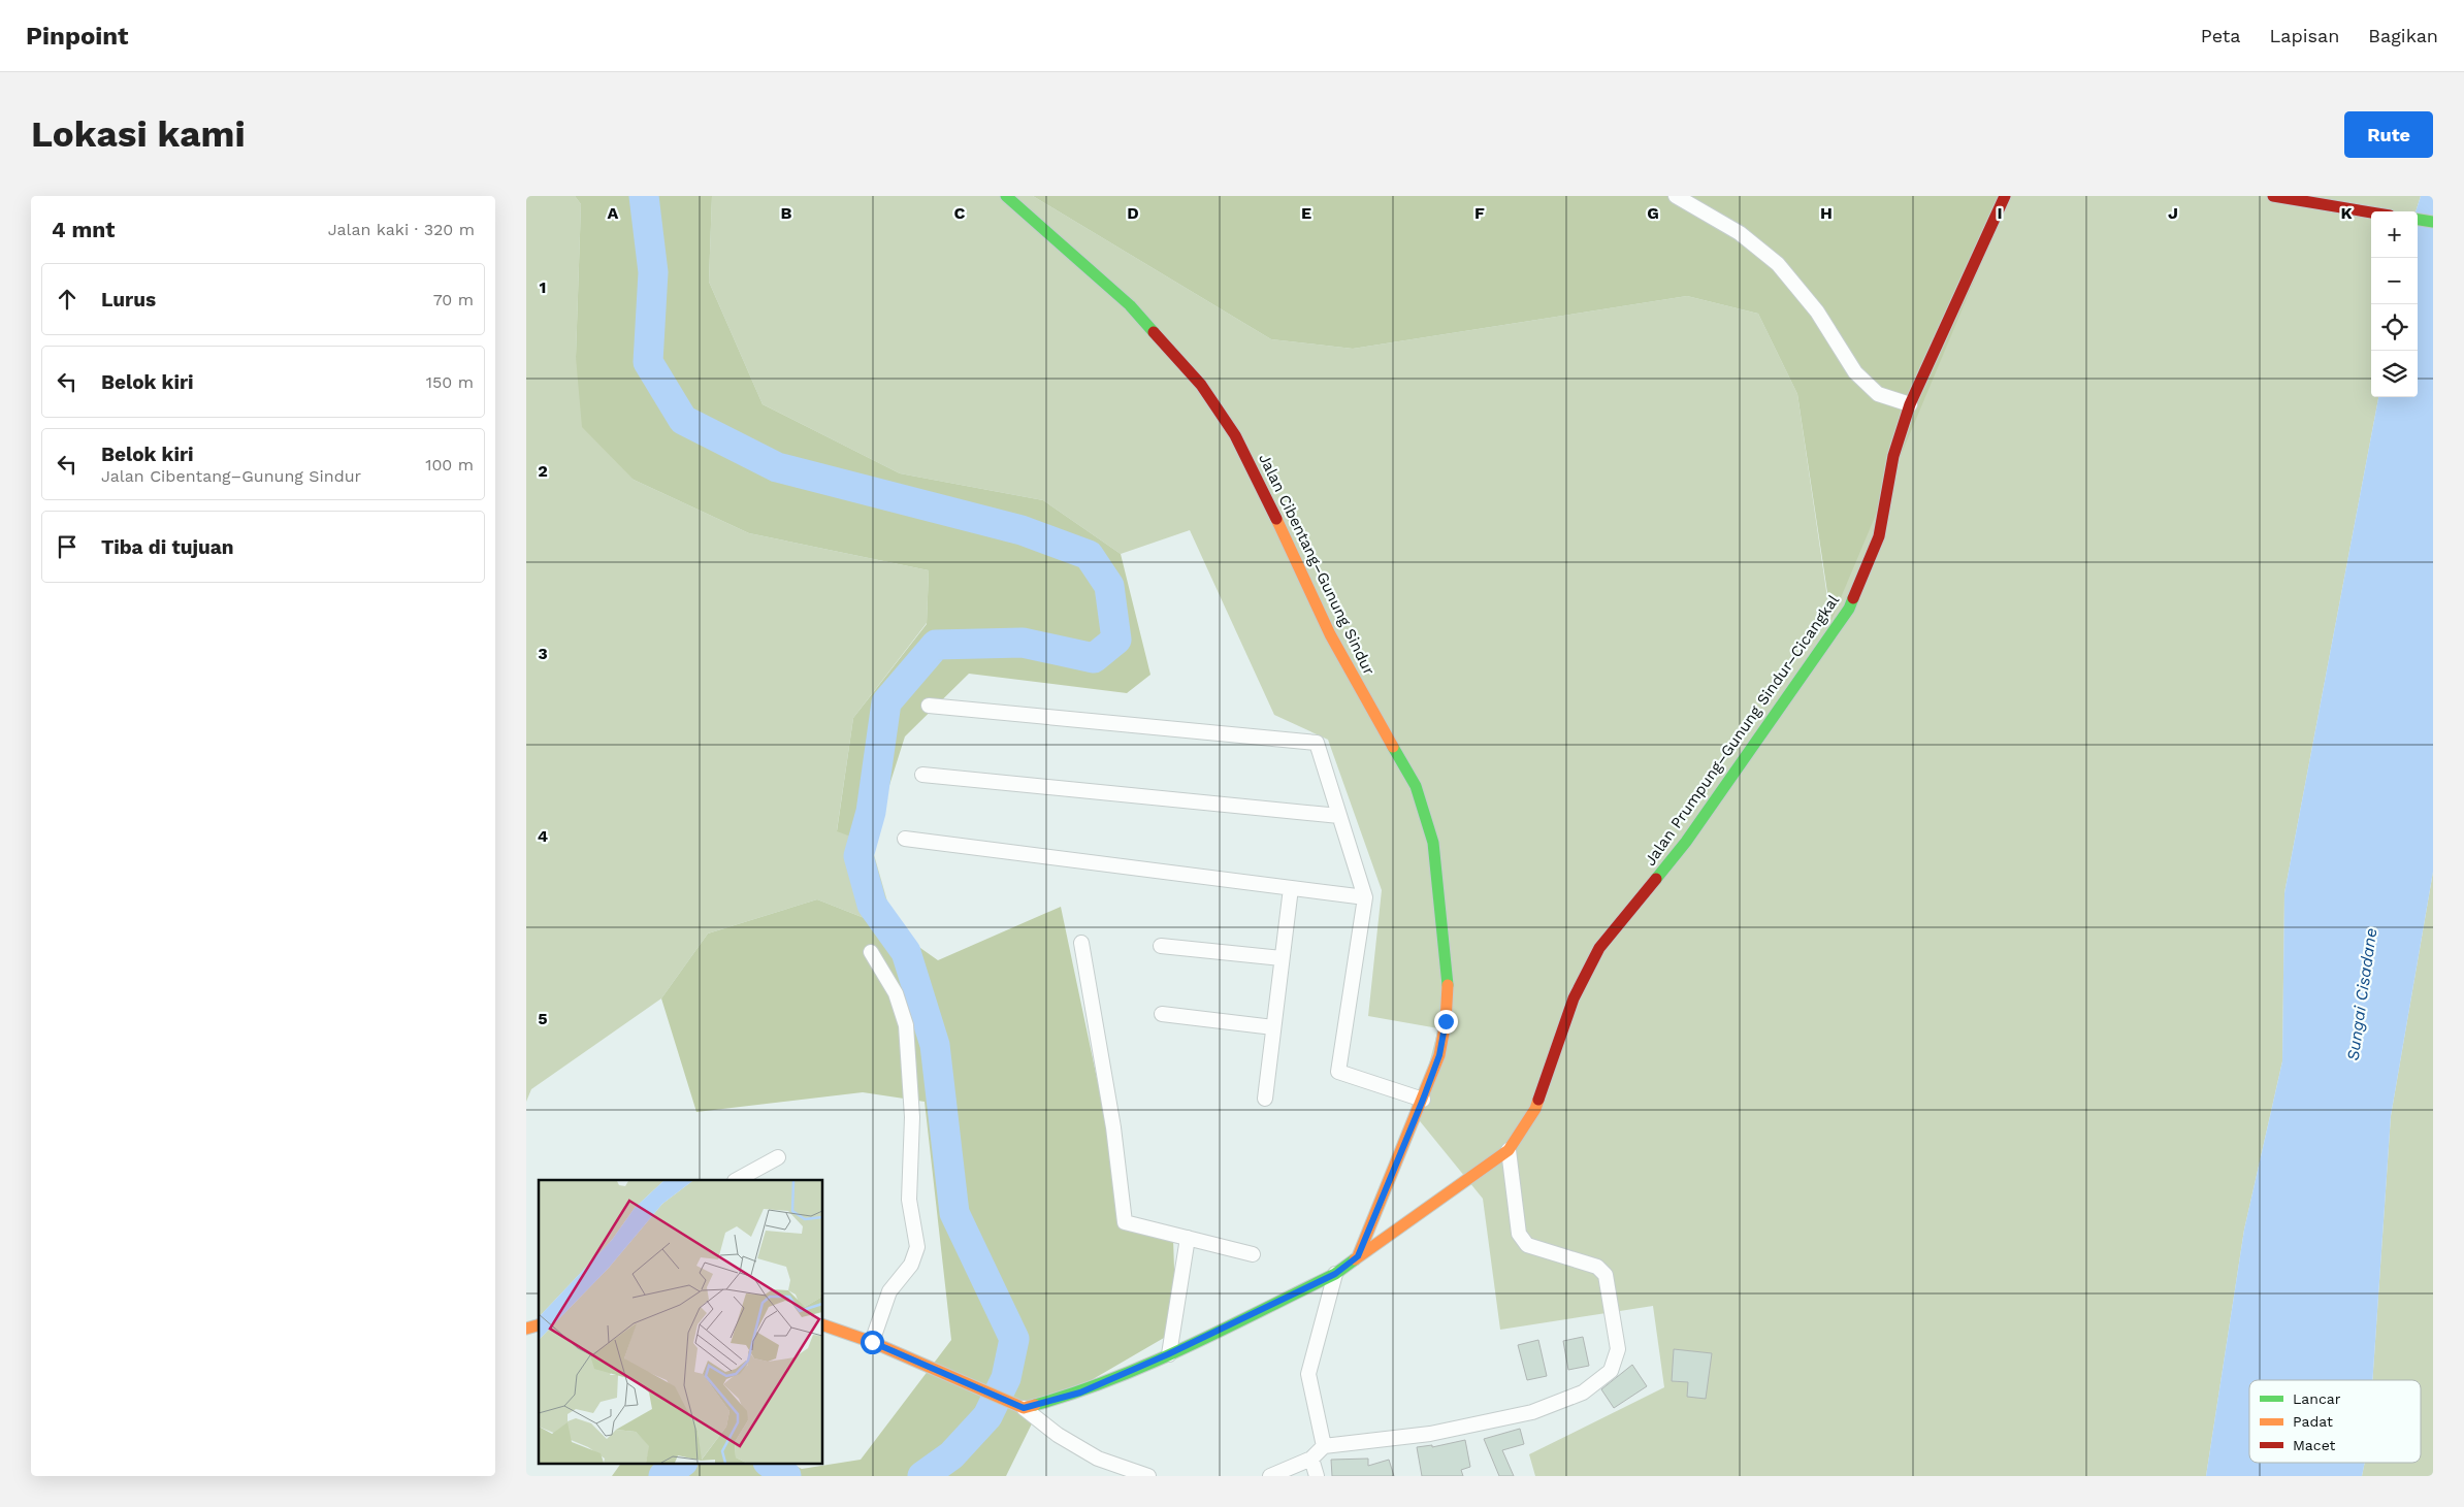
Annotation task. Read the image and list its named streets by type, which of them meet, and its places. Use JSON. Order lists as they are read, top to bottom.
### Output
{
  "streets": {
    "main road": ["Jalan Cibentang–Gunung Sindur", "Jalan Prumpung–Gunung Sindur–Cicangkal"]
  },
  "crossings": [
    ["Jalan Cibentang–Gunung Sindur", "Jalan Prumpung–Gunung Sindur–Cicangkal"]
  ],
  "water": ["Sungai Cisadane"],
  "legend": ["Lancar", "Padat", "Macet"],
  "page": {
    "header": "Pinpoint",
    "nav": ["Peta", "Lapisan", "Bagikan"],
    "buttons": "Rute",
    "title": "Lokasi kami",
    "heading": ["4 mnt", "Jalan kaki · 320 m"],
    "map_buttons": ["+", "−"],
    "list": [
      ["Lurus", "70 m"],
      ["Belok kiri", "150 m"],
      ["Belok kiri", "Jalan Cibentang–Gunung Sindur", "100 m"],
      "Tiba di tujuan"
    ]
  },
  "grid": {
    "columns": [
      "A",
      "B",
      "C",
      "D",
      "E",
      "F",
      "G",
      "H",
      "I",
      "J",
      "K"
    ],
    "rows": [
      "1",
      "2",
      "3",
      "4",
      "5"
    ]
  }
}
